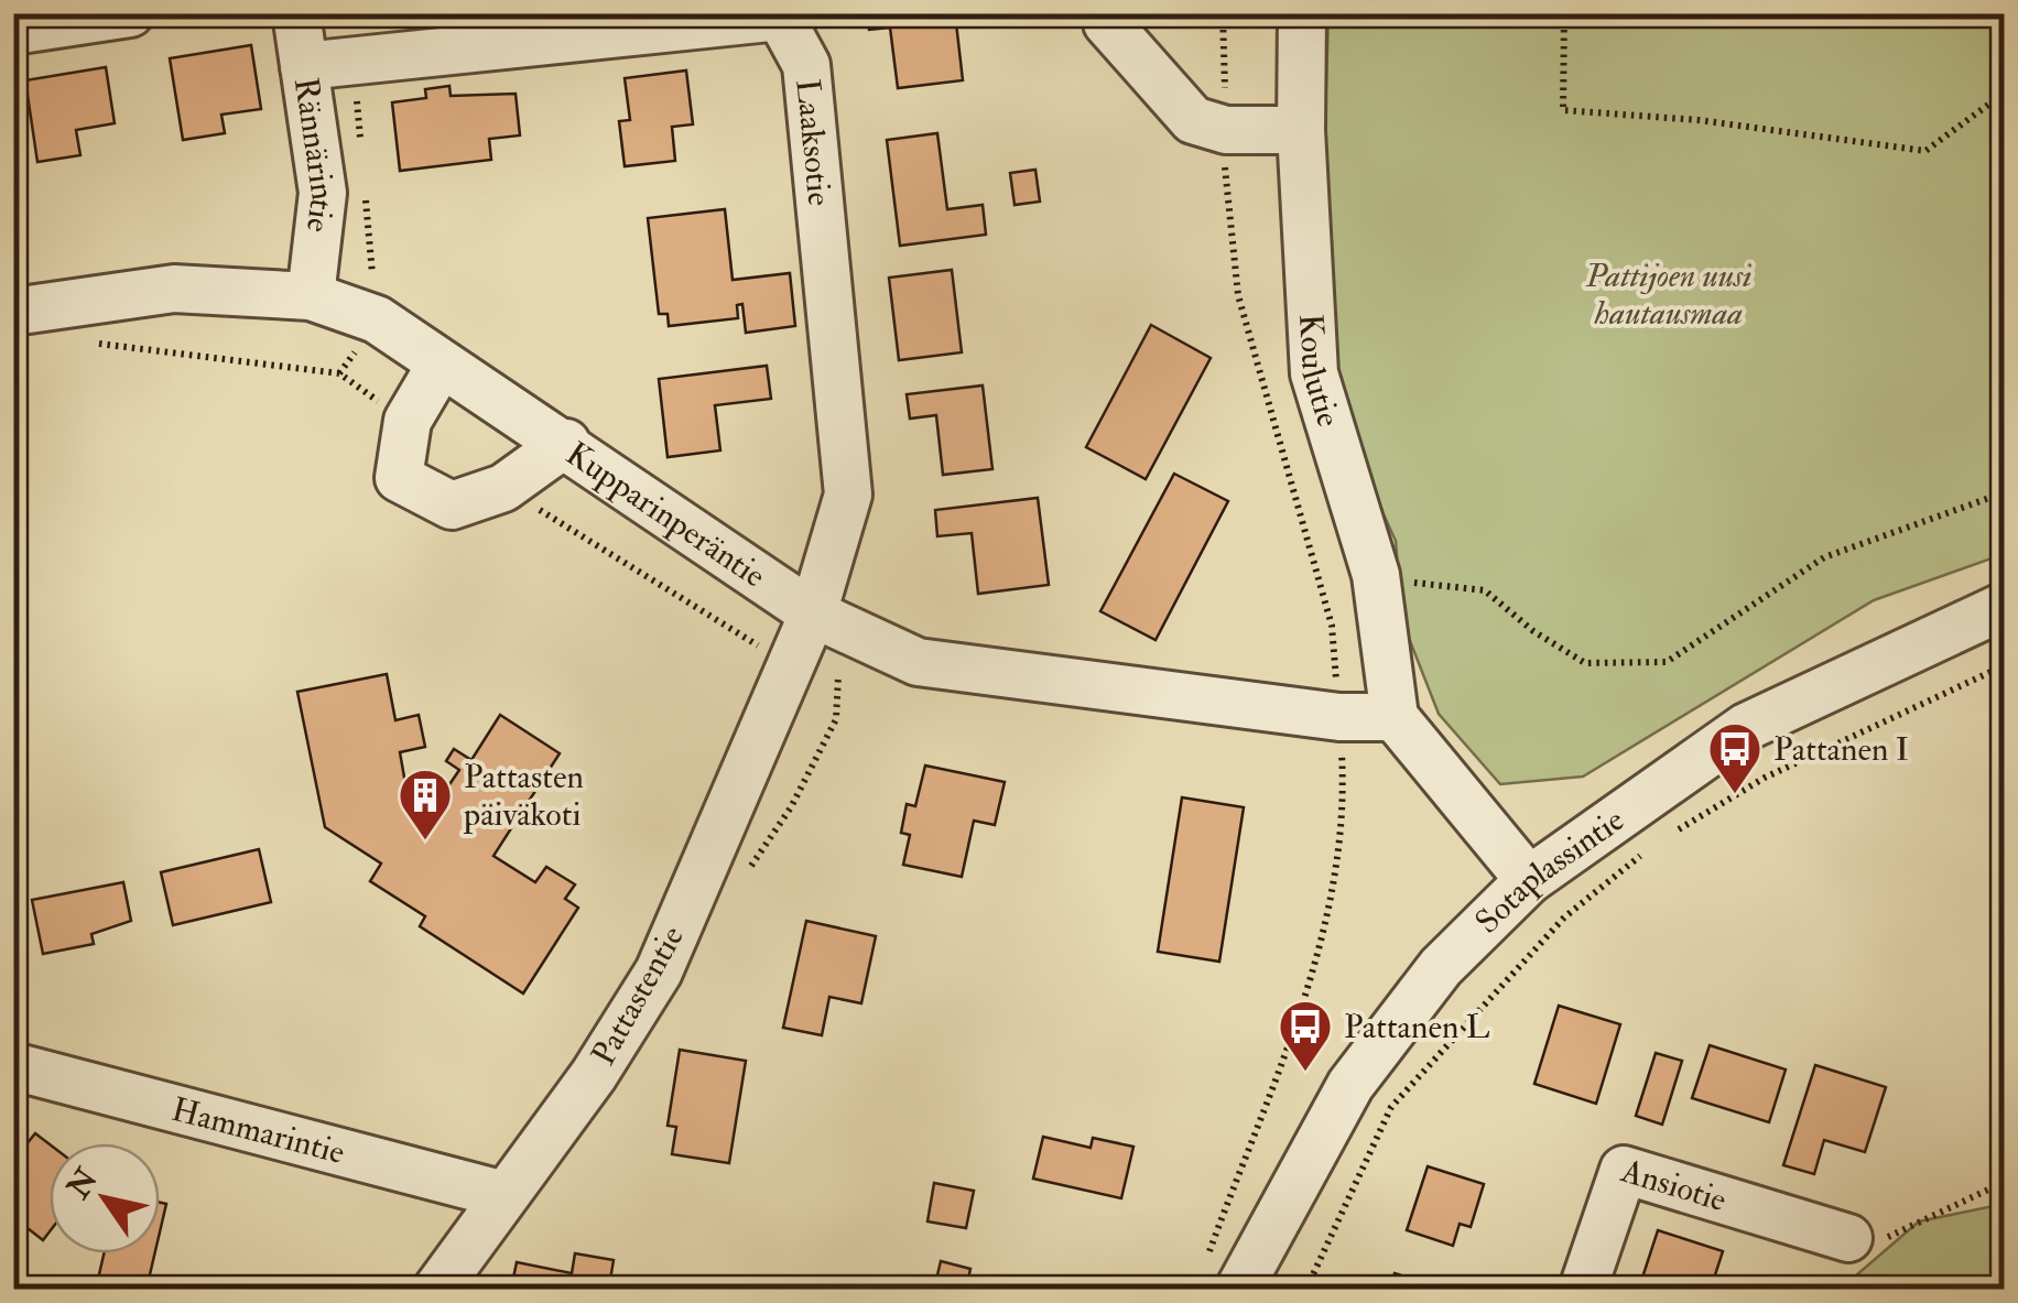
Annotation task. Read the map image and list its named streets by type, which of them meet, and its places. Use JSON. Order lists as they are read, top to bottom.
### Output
{
  "streets": {
    "street": [
      "Laaksotie",
      "Rännärintie",
      "Koulutie",
      "Kupparinperäntie",
      "Sotaplassintie",
      "Pattastentie",
      "Hammarintie",
      "Ansiotie"
    ]
  },
  "crossings": [
    ["Laaksotie", "Rännärintie"],
    ["Laaksotie", "Kupparinperäntie"],
    ["Laaksotie", "Pattastentie"],
    ["Rännärintie", "Kupparinperäntie"],
    ["Koulutie", "Kupparinperäntie"],
    ["Kupparinperäntie", "Pattastentie"],
    ["Pattastentie", "Hammarintie"]
  ],
  "parks": ["Pattijoen uusi hautausmaa"],
  "places": {
    "bus stop": ["Pattanen I", "Pattanen L"],
    "building": ["Pattasten päiväkoti"]
  },
  "north": "top left"
}
